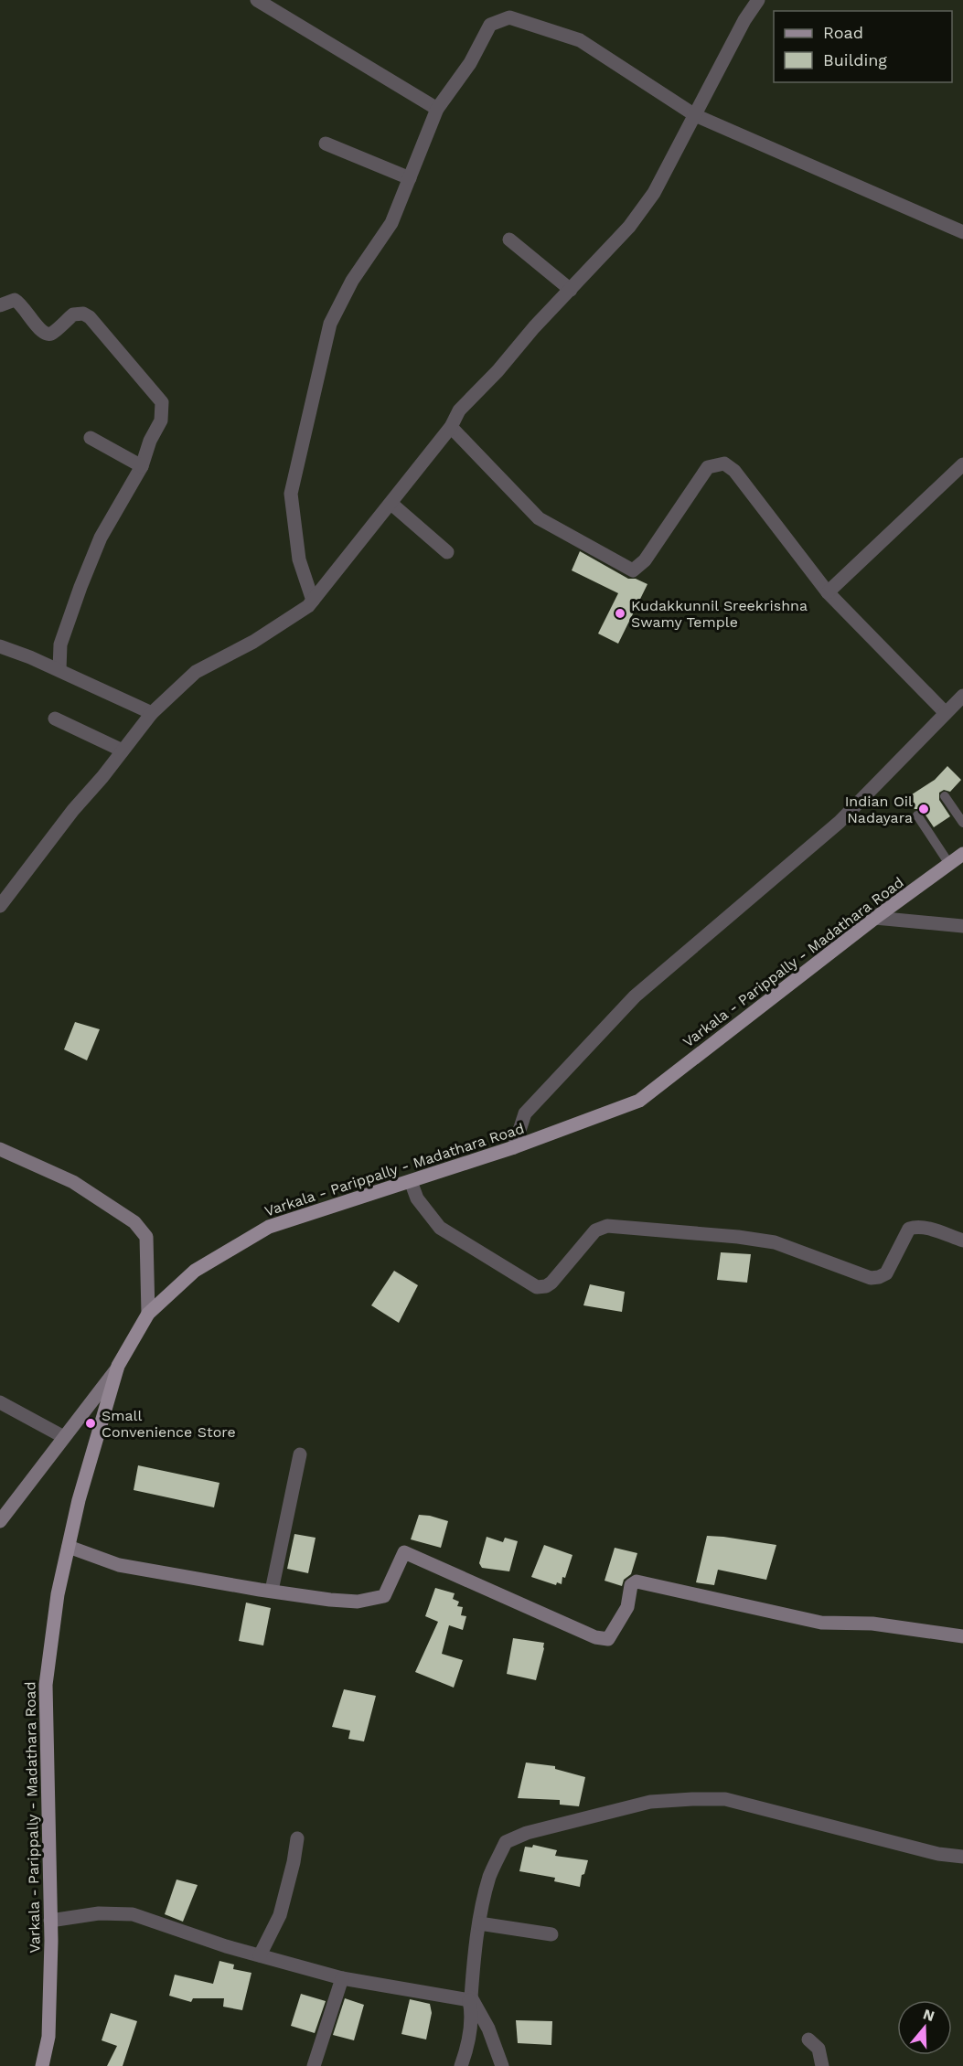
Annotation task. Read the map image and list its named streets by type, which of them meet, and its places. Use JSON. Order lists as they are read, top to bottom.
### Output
{
  "streets": {
    "main road": ["Varkala - Parippally - Madathara Road"]
  },
  "places": ["Kudakkunnil Sreekrishna Swamy Temple", "Indian Oil Nadayara", "Small Convenience Store"],
  "legend": ["Road", "Building"],
  "north": "top"
}
